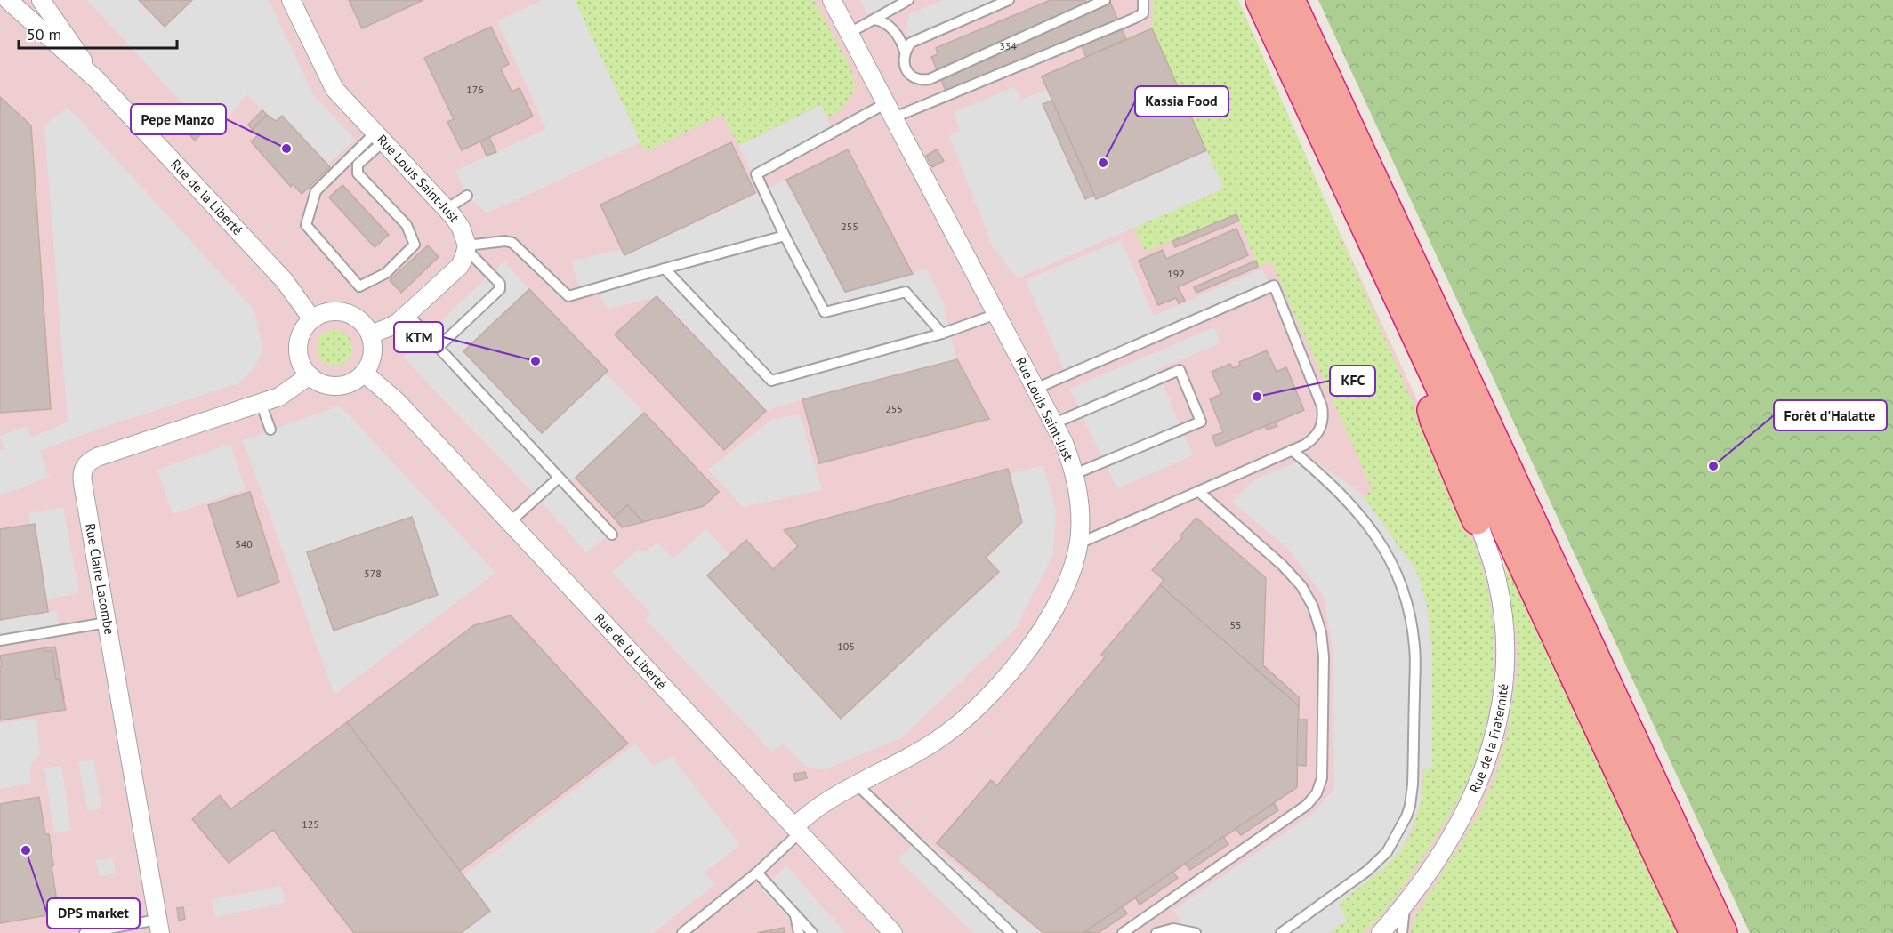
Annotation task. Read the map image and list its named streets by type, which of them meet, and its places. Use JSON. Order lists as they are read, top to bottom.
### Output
{
  "streets": {
    "street": [
      "Rue Louis Saint-Just",
      "Rue de la Liberté",
      "Rue Claire Lacombe",
      "Rue de la Fraternité"
    ]
  },
  "crossings": [
    ["Rue Louis Saint-Just", "Rue de la Liberté"],
    ["Rue de la Liberté", "Rue Claire Lacombe"]
  ],
  "places": [
    "Pepe Manzo",
    "Kassia Food",
    "KTM",
    "KFC",
    "Forêt d'Halatte",
    "DPS market"
  ],
  "house_numbers": [
    "334",
    "176",
    "255",
    "192",
    "255",
    "540",
    "578",
    "55",
    "105",
    "125"
  ],
  "scale_bar": "50 m"
}
